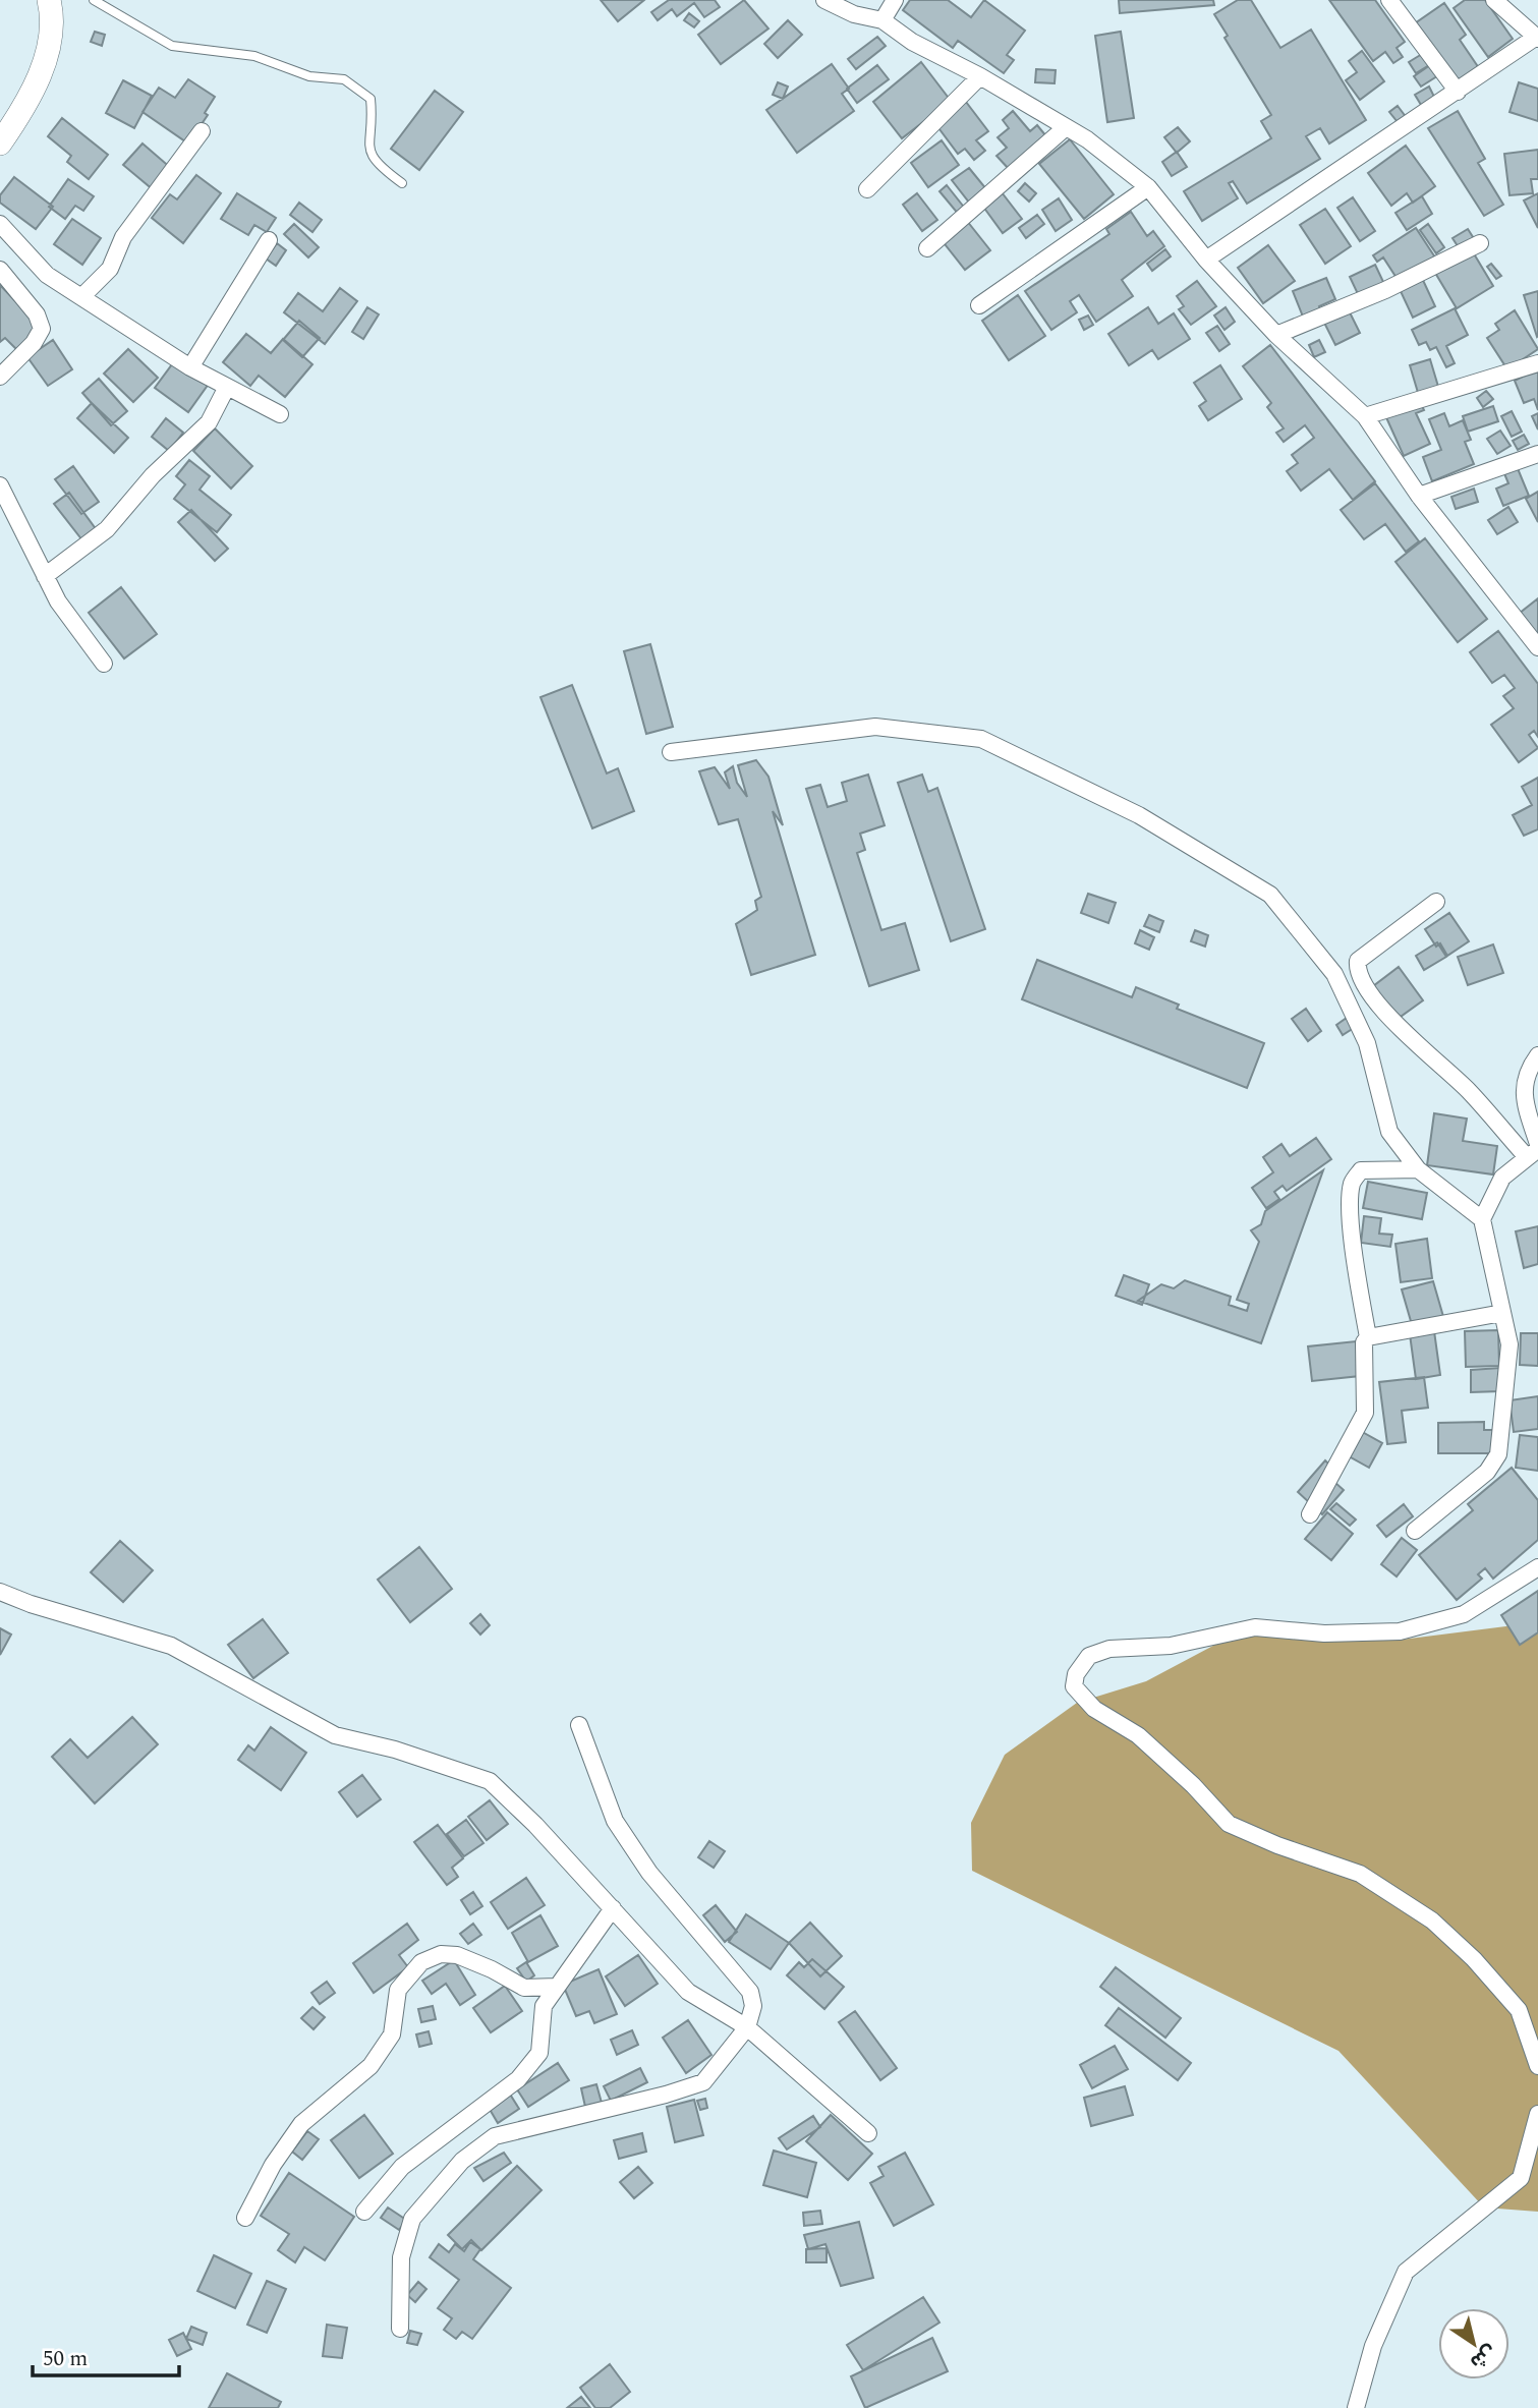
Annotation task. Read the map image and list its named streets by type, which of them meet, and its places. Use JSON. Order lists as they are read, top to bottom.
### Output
{
  "scale_bar": "50 m",
  "north": "bottom right"
}
